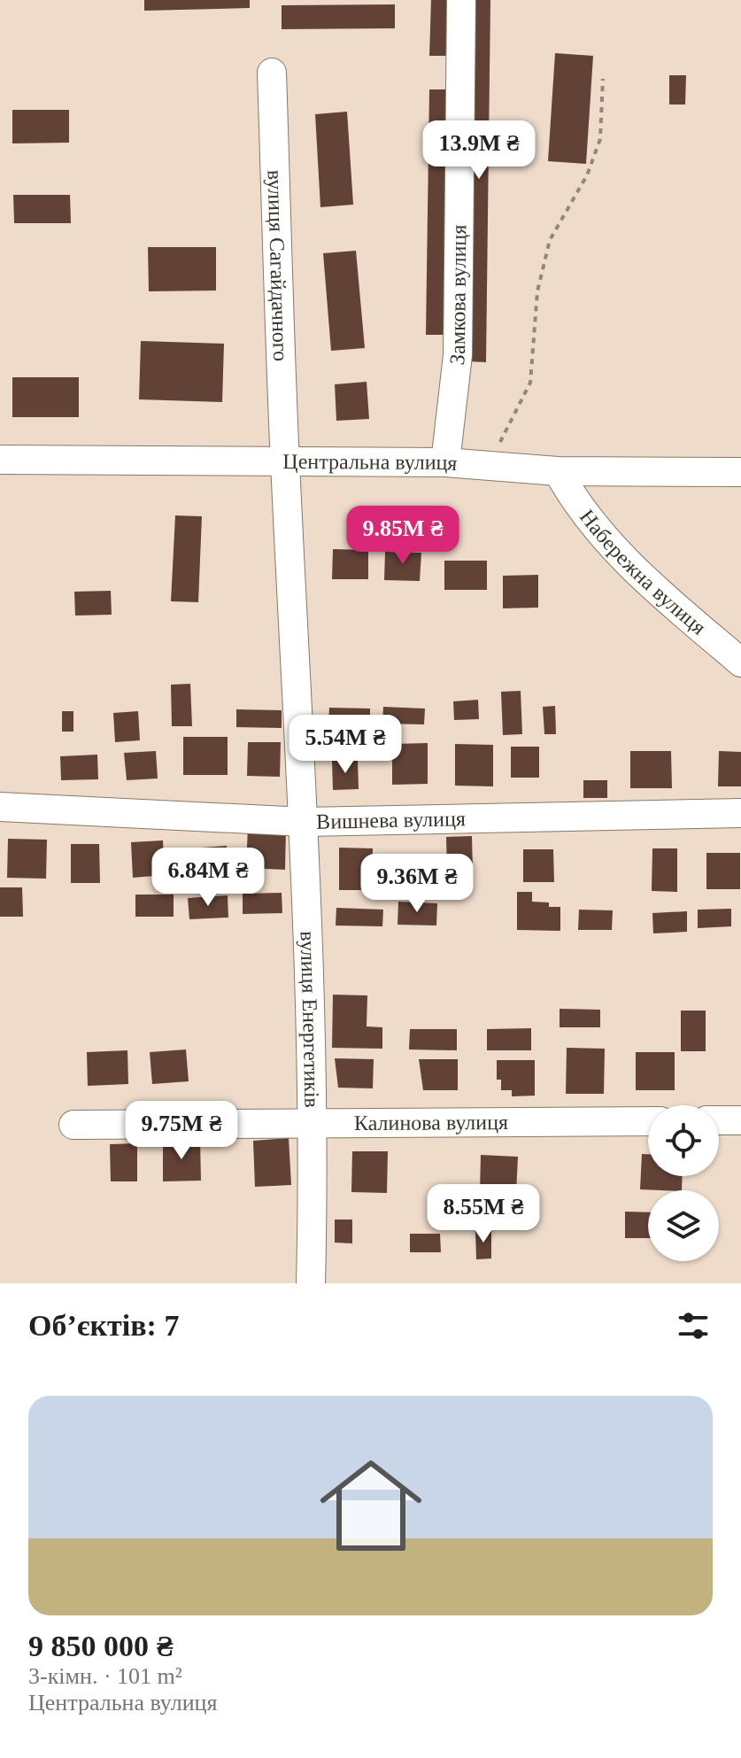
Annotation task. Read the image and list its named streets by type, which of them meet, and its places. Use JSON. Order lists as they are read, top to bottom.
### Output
{
  "streets": {
    "street": [
      "вулиця Сагайдачного",
      "Замкова вулиця",
      "Центральна вулиця",
      "Набережна вулиця",
      "Вишнева вулиця",
      "вулиця Енергетиків",
      "Калинова вулиця"
    ]
  },
  "crossings": [
    ["вулиця Сагайдачного", "Центральна вулиця"],
    ["вулиця Сагайдачного", "вулиця Енергетиків"],
    ["Замкова вулиця", "Центральна вулиця"],
    ["Центральна вулиця", "Набережна вулиця"],
    ["Центральна вулиця", "вулиця Енергетиків"],
    ["Вишнева вулиця", "вулиця Енергетиків"],
    ["вулиця Енергетиків", "Калинова вулиця"]
  ],
  "page": {
    "price": [
      "13.9M ₴",
      "9.85M ₴",
      "5.54M ₴",
      "6.84M ₴",
      "9.36M ₴",
      "9.75M ₴",
      "8.55M ₴"
    ],
    "heading": "Об’єктів: 7",
    "list": [
      {
        "name": "9 850 000 ₴",
        "note": "3-кімн. · 101 m² · Центральна вулиця"
      }
    ]
  }
}
